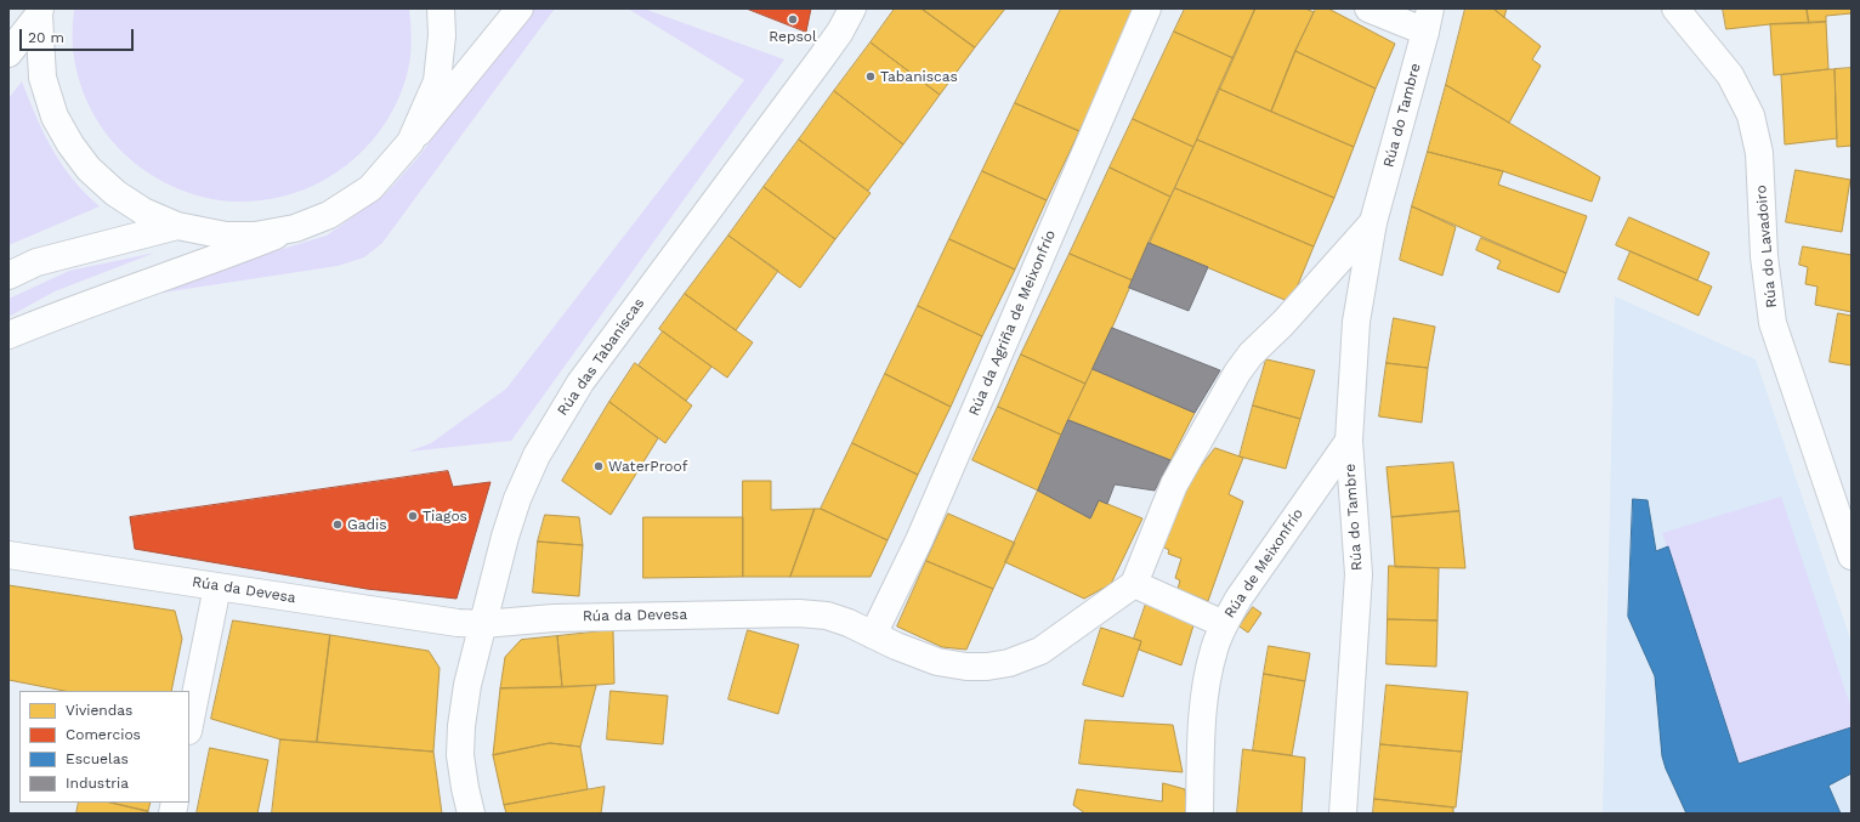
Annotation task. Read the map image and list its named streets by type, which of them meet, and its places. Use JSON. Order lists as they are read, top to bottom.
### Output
{
  "streets": {
    "street": [
      "Rúa do Tambre",
      "Rúa do Lavadoiro",
      "Rúa da Agriña de Meixonfrío",
      "Rúa das Tabaniscas",
      "Rúa de Meixonfrío",
      "Rúa da Devesa"
    ]
  },
  "crossings": [
    ["Rúa do Tambre", "Rúa de Meixonfrío"],
    ["Rúa do Tambre", "Rúa da Devesa"],
    ["Rúa da Agriña de Meixonfrío", "Rúa da Devesa"],
    ["Rúa das Tabaniscas", "Rúa da Devesa"]
  ],
  "places": [
    "Repsol",
    "Tabaniscas",
    "WaterProof",
    "Tiagos",
    "Gadis"
  ],
  "legend": [
    "Viviendas",
    "Comercios",
    "Escuelas",
    "Industria"
  ],
  "scale_bar": "20 m"
}
